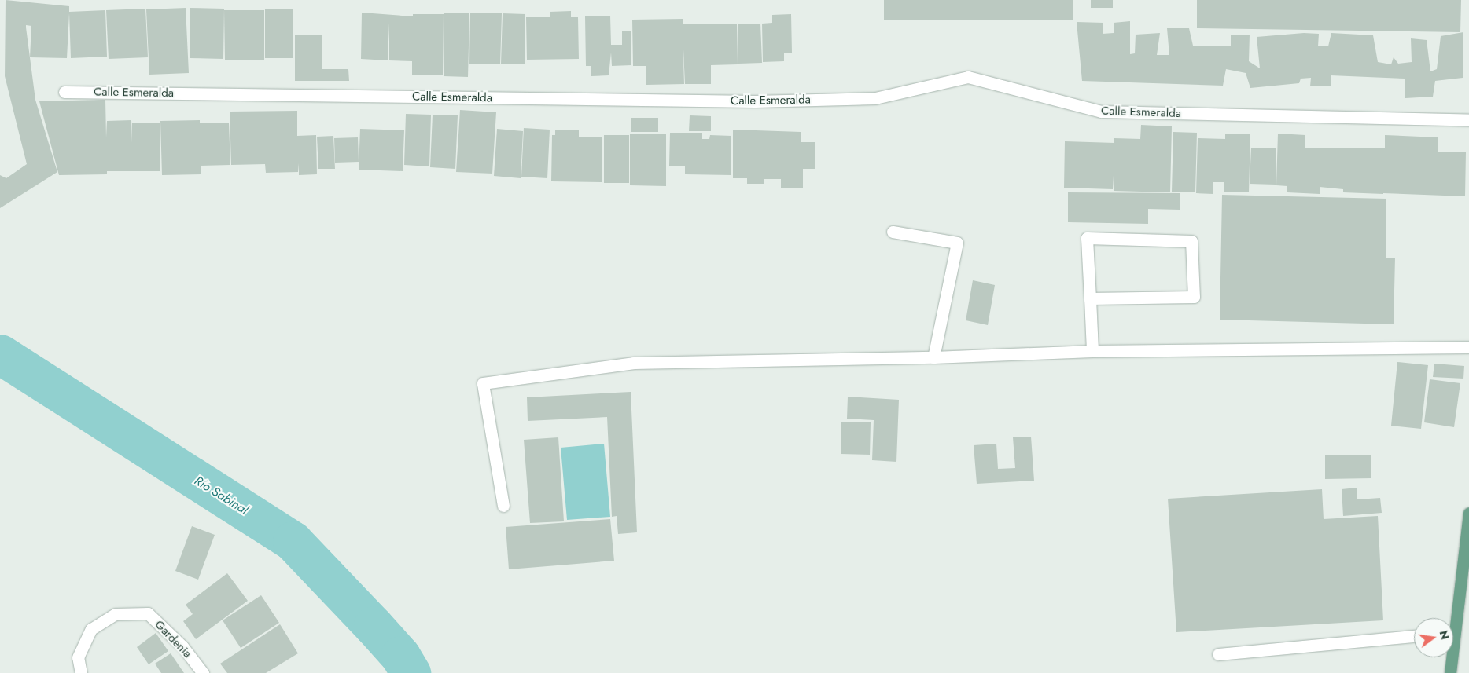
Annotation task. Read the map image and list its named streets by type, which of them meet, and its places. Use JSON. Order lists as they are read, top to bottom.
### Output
{
  "streets": {
    "street": ["Calle Esmeralda", "Gardenia"]
  },
  "water": ["Río Sabinal"],
  "north": "right"
}
